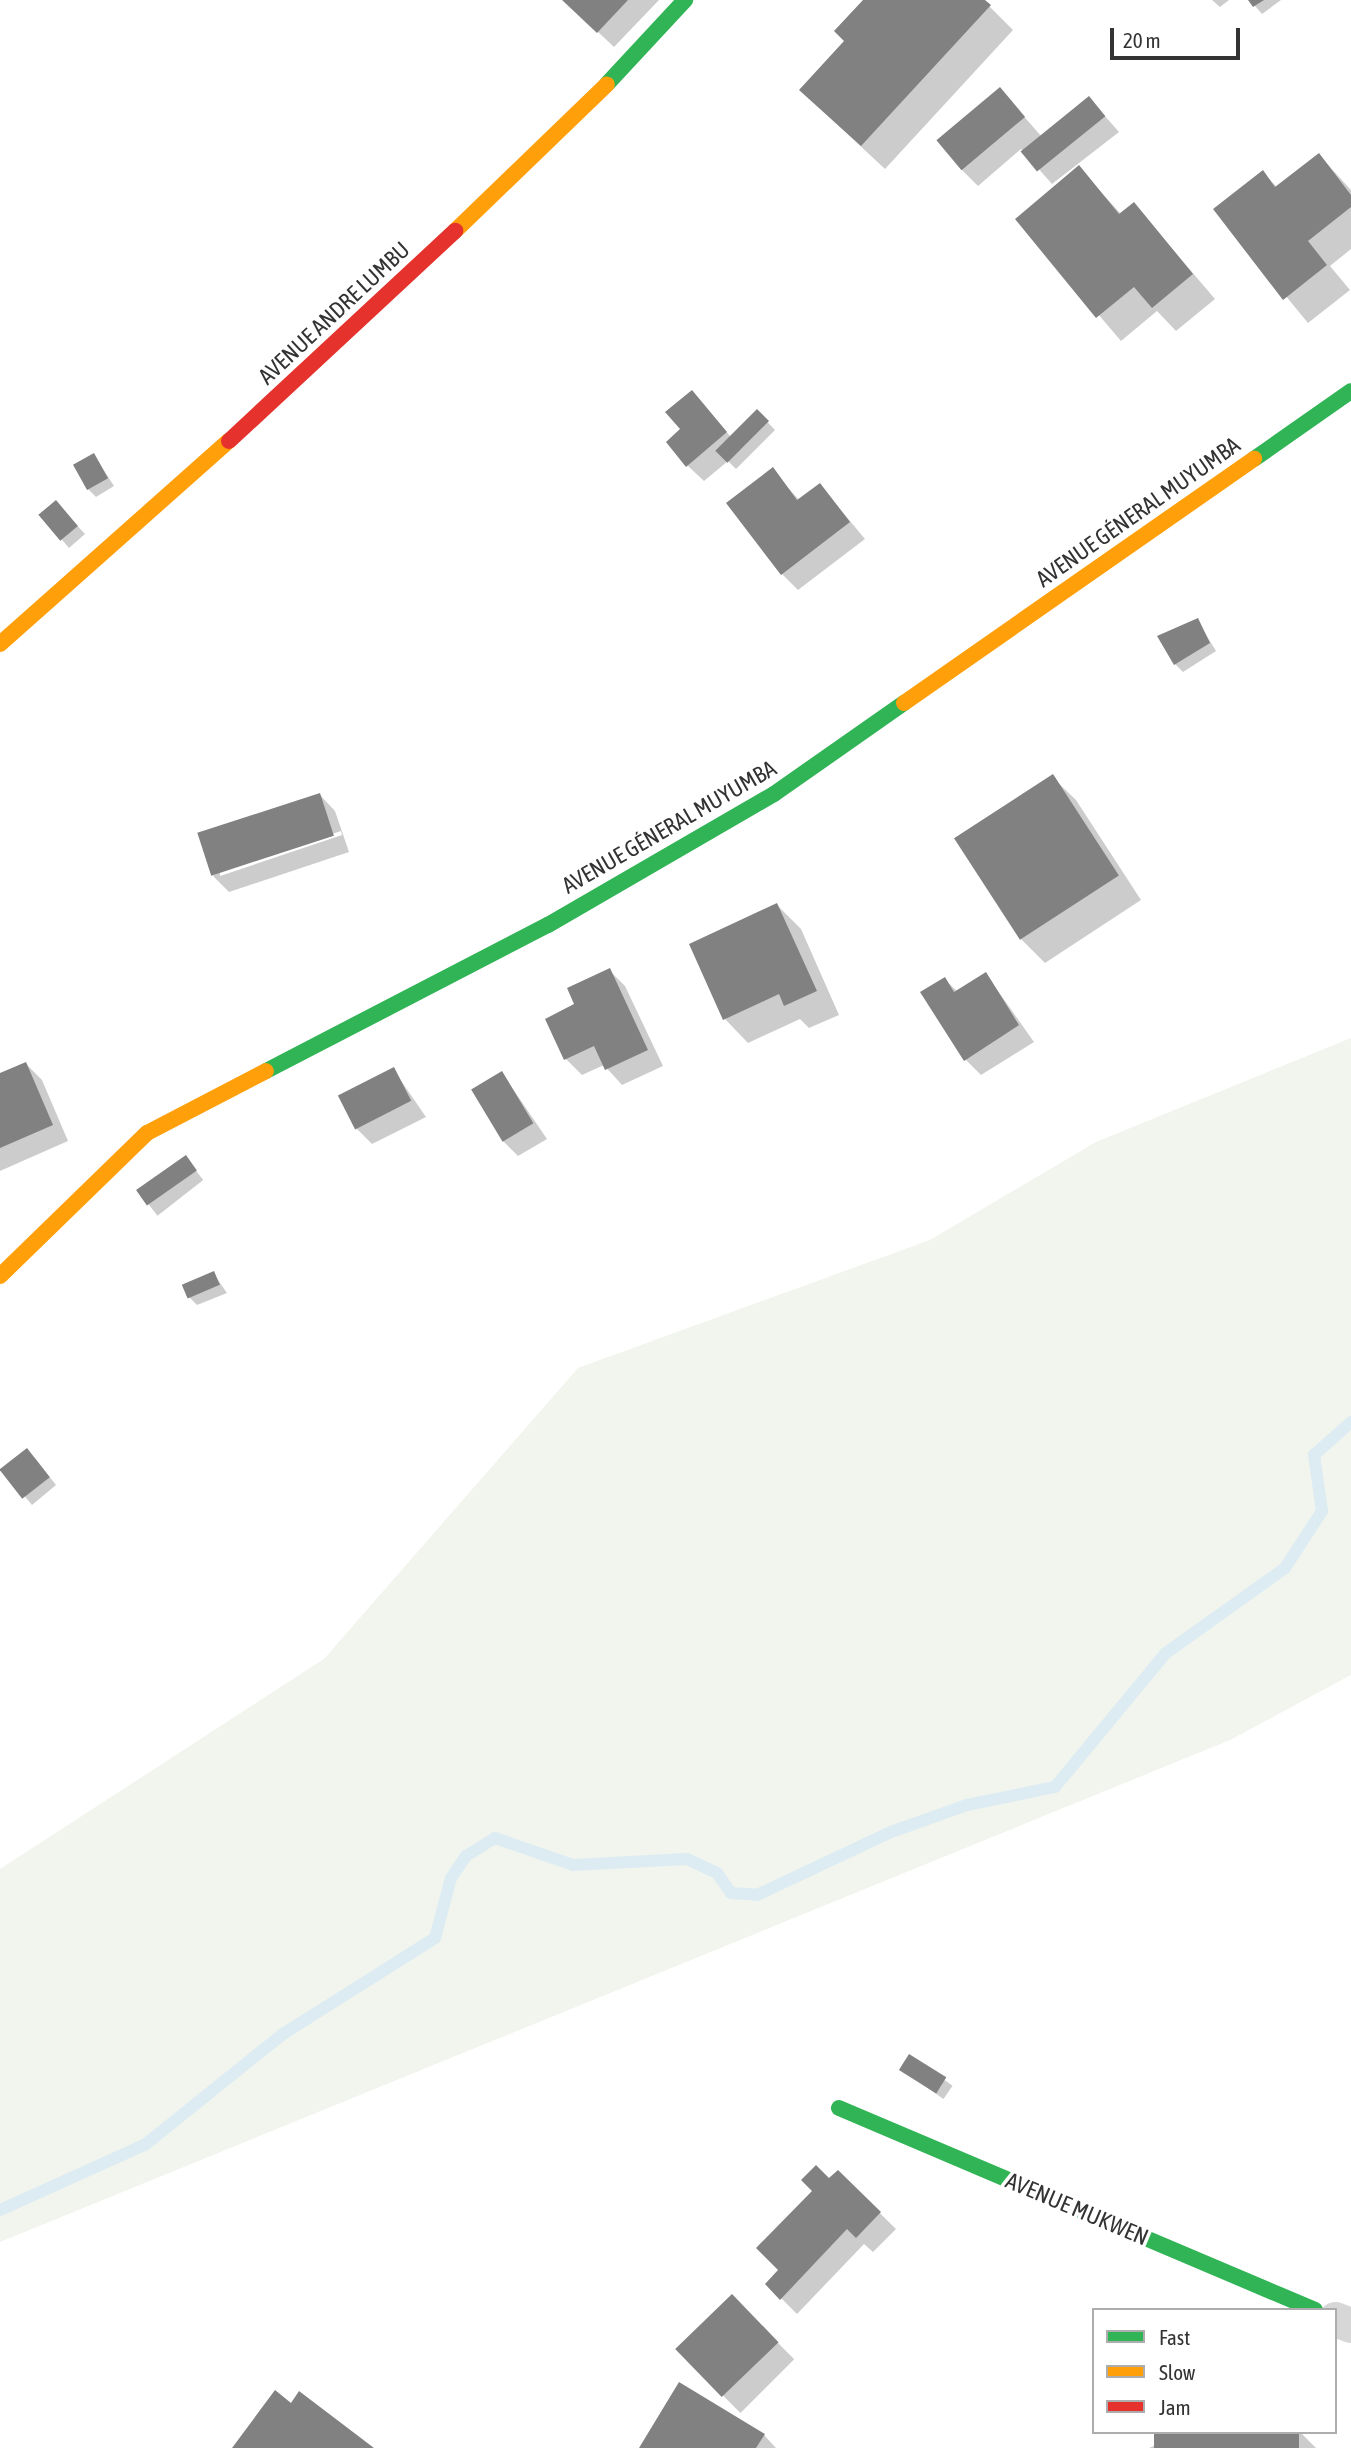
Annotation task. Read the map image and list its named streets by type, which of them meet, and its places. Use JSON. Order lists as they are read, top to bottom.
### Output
{
  "streets": {
    "street": ["AVENUE ANDRE LUMBU", "AVENUE GÉNERAL MUYUMBA", "AVENUE MUKWEN"]
  },
  "legend": ["Fast", "Slow", "Jam"],
  "scale_bar": "20 m"
}
